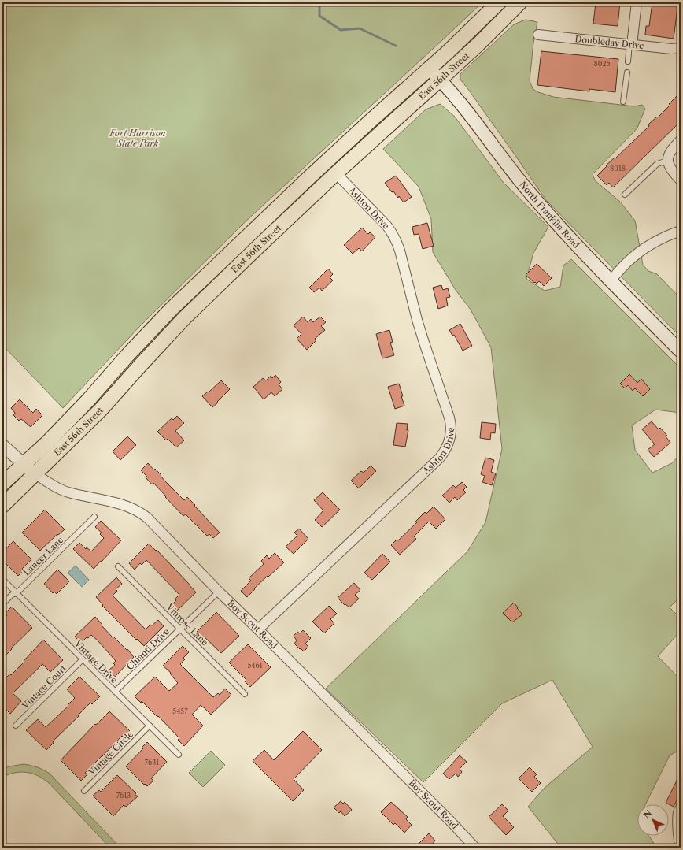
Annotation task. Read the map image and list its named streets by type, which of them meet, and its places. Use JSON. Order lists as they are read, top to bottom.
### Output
{
  "streets": {
    "main road": ["East 56th Street", "North Franklin Road"],
    "street": ["Doubleday Drive", "Ashton Drive", "Boy Scout Road"],
    "lane": [
      "Lancer Lane",
      "Vinrose Lane",
      "Chianti Drive",
      "Vintage Drive",
      "Vintage Court",
      "Vintage Circle"
    ]
  },
  "crossings": [
    ["East 56th Street", "Ashton Drive"],
    ["East 56th Street", "North Franklin Road"],
    ["East 56th Street", "Boy Scout Road"],
    ["Ashton Drive", "Boy Scout Road"],
    ["Lancer Lane", "Vintage Drive"],
    ["Vinrose Lane", "Chianti Drive"],
    ["Boy Scout Road", "Chianti Drive"],
    ["Chianti Drive", "Vintage Drive"],
    ["Vintage Drive", "Vintage Court"],
    ["Vintage Drive", "Vintage Circle"]
  ],
  "parks": ["Fort Harrison State Park"],
  "house_numbers": [
    "8025",
    "8018",
    "5461",
    "5457",
    "7631",
    "7613"
  ],
  "north": "top left"
}
